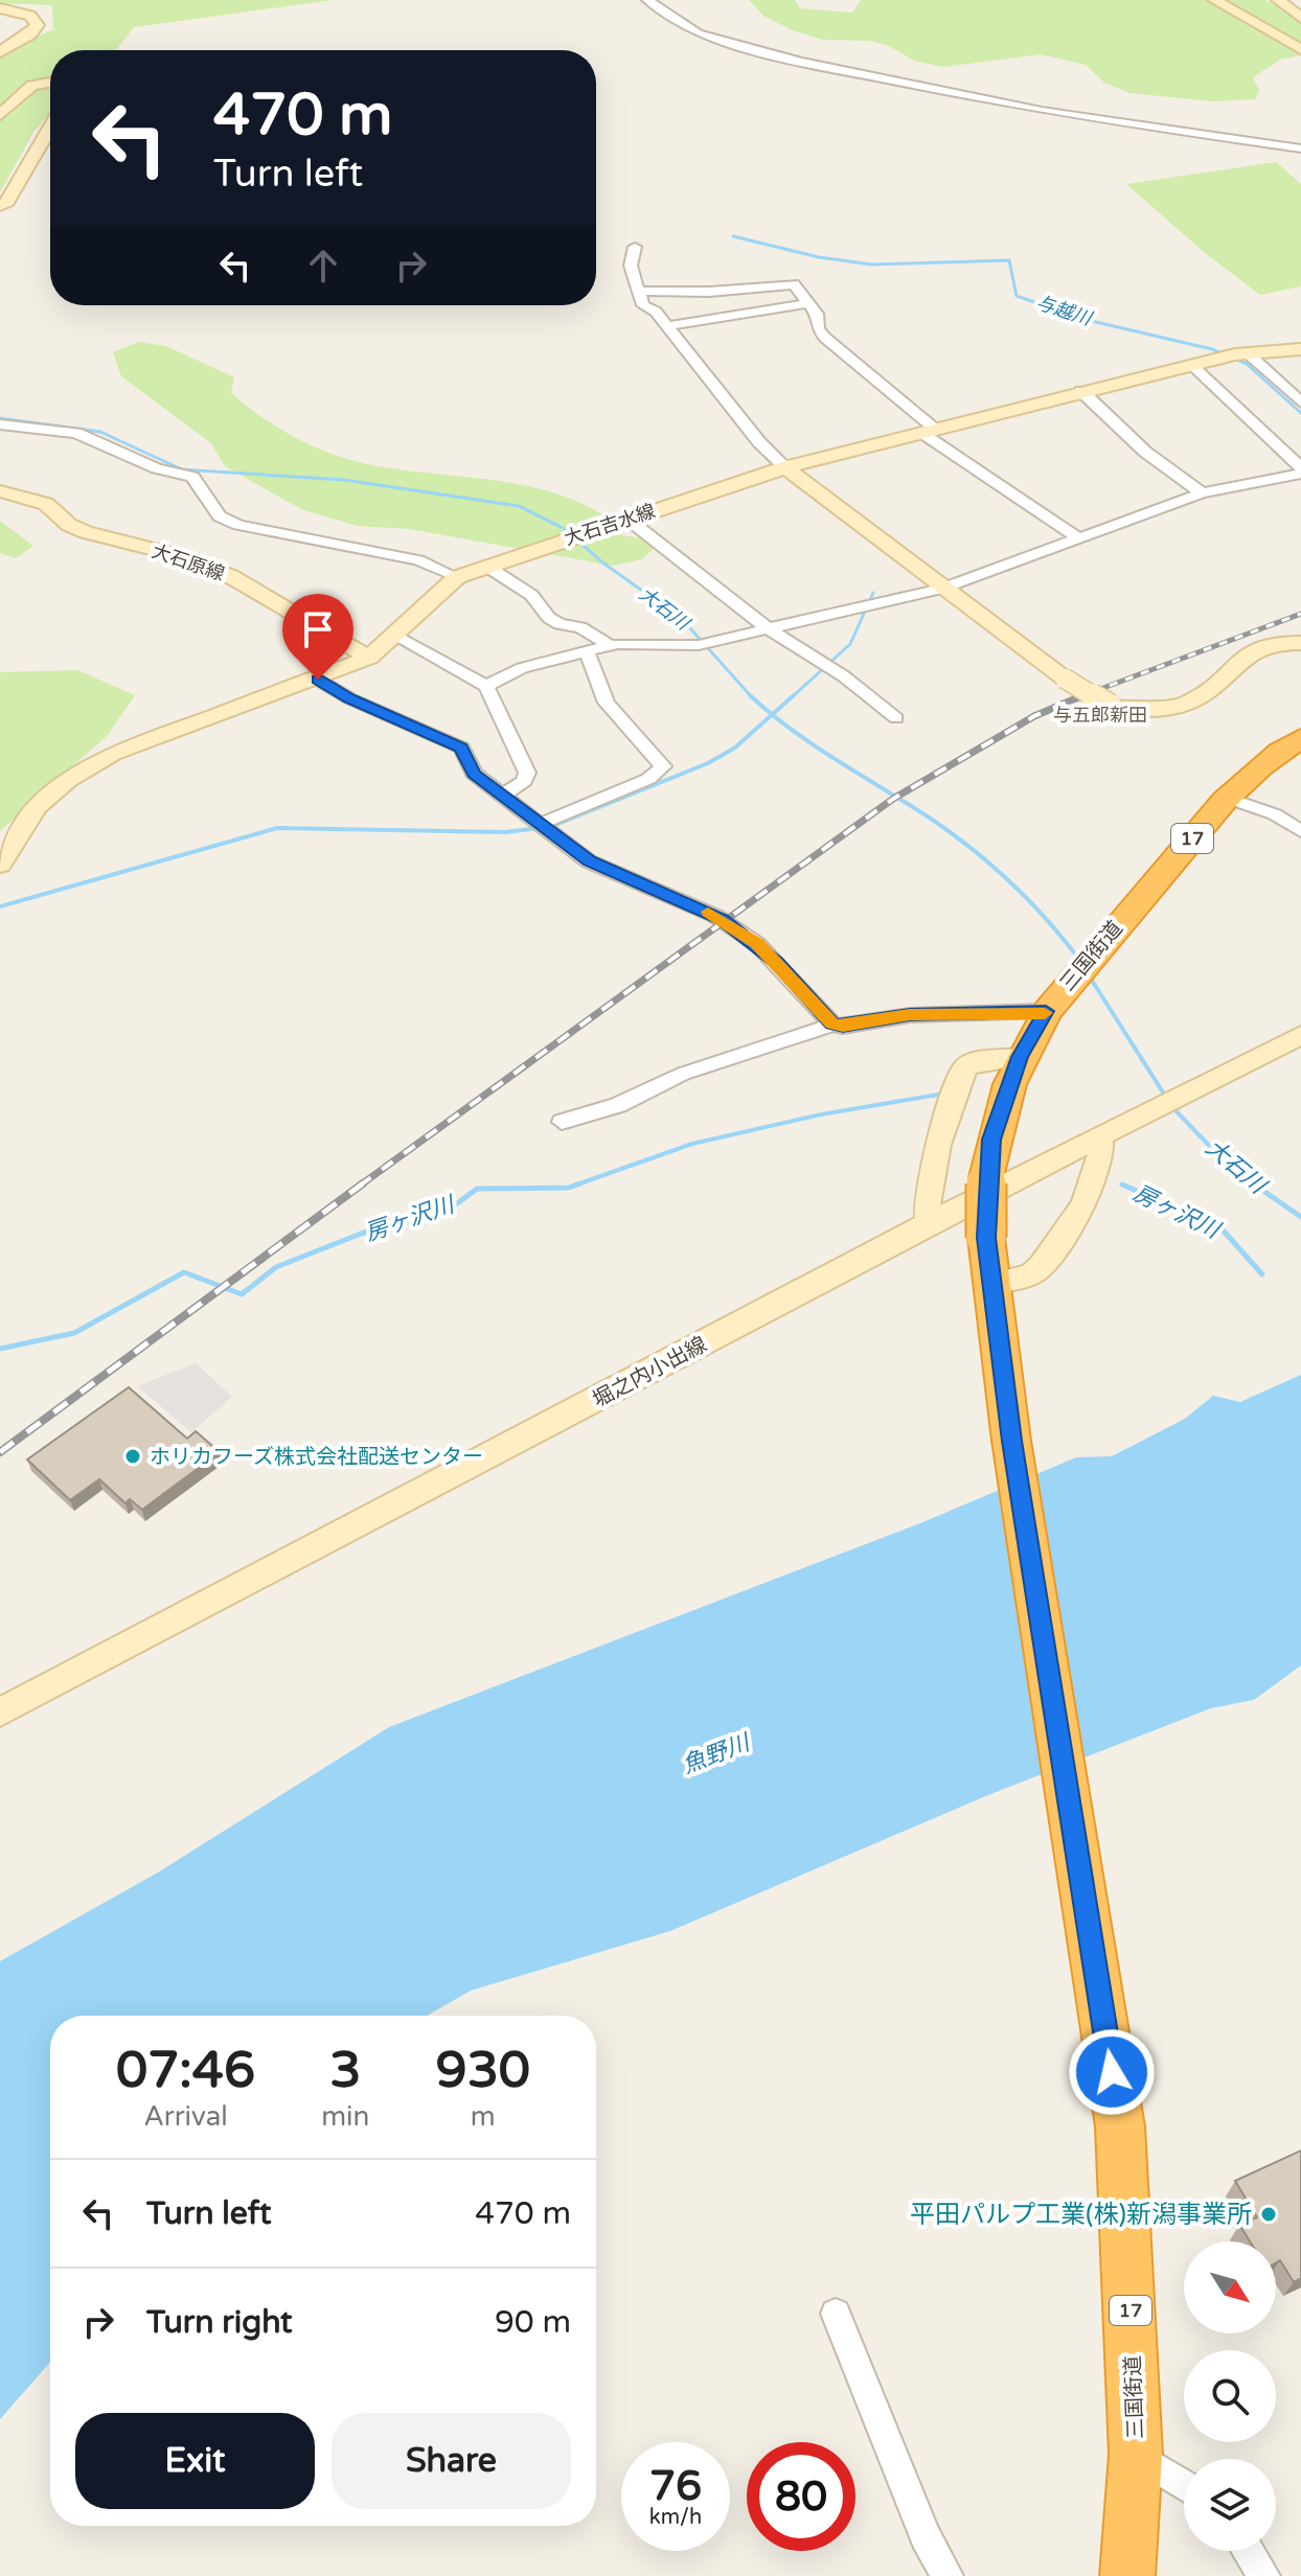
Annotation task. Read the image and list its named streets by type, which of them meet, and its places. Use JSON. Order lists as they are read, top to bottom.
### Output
{
  "streets": {
    "highway": ["17", "三国街道"],
    "main road": ["大石吉水線", "大石原線", "堀之内小出線"]
  },
  "crossings": [
    ["大石吉水線", "大石原線"]
  ],
  "districts": ["与五郎新田"],
  "water": [
    "与越川",
    "大石川",
    "房ヶ沢川",
    "魚野川"
  ],
  "places": ["ホリカフーズ株式会社配送センター", "平田パルプ工業(株)新潟事業所"],
  "north": "bottom right",
  "page": {
    "turn": ["470 m", "Turn left"],
    "eta": [
      "07:46",
      "Arrival",
      "3",
      "min",
      "930",
      "m"
    ],
    "list": [
      {
        "name": "Turn left",
        "value": "470 m"
      },
      {
        "name": "Turn right",
        "value": "90 m"
      }
    ],
    "buttons": ["Exit", "Share"],
    "speed": "76 km/h",
    "limit": "80"
  }
}
